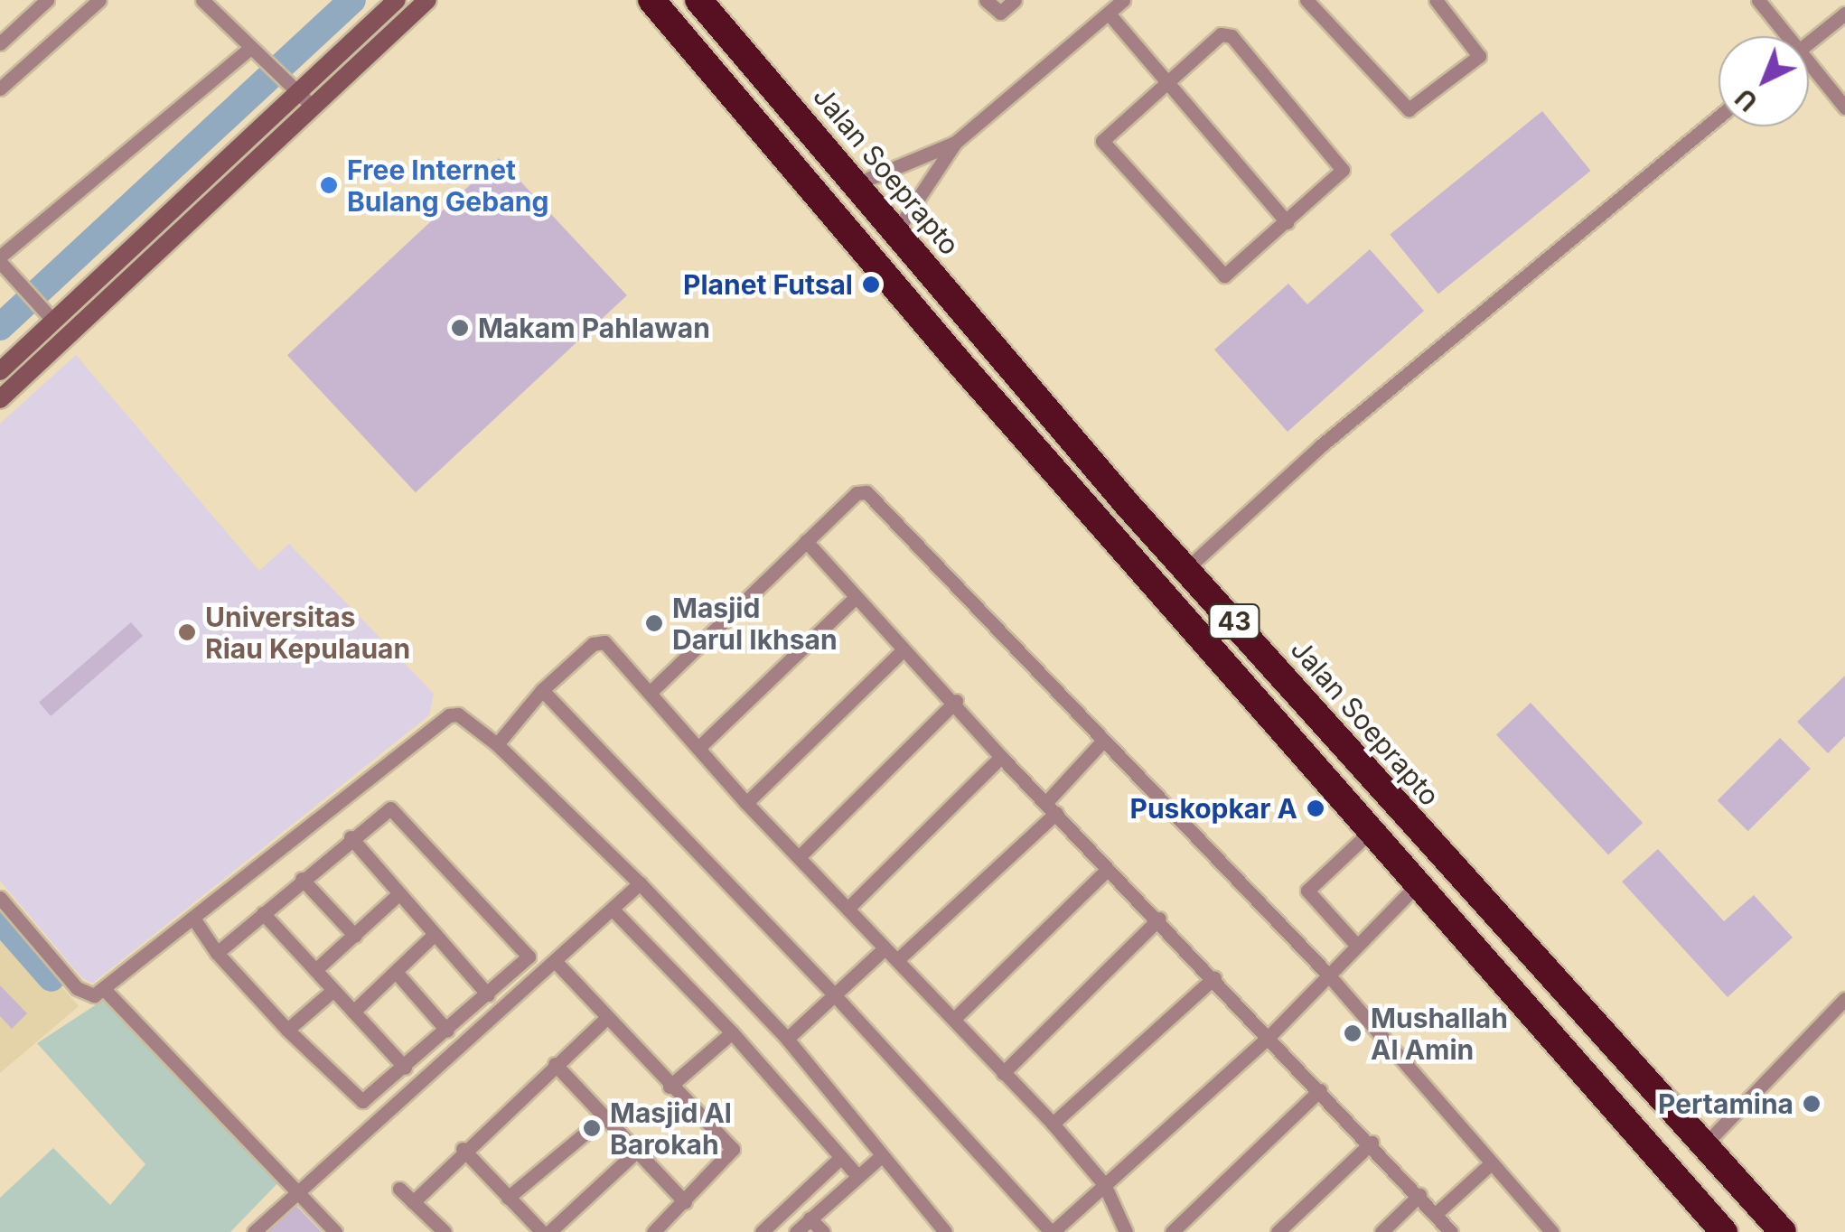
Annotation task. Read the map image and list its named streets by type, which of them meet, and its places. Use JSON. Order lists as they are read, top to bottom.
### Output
{
  "streets": {
    "highway": ["Jalan Soeprapto", "43"]
  },
  "places": [
    "Free Internet Bulang Gebang",
    "Planet Futsal",
    "Makam Pahlawan",
    "Masjid Darul Ikhsan",
    "Universitas Riau Kepulauan",
    "Puskopkar A",
    "Mushallah Al Amin",
    "Pertamina",
    "Masjid Al Barokah"
  ],
  "north": "bottom left"
}
